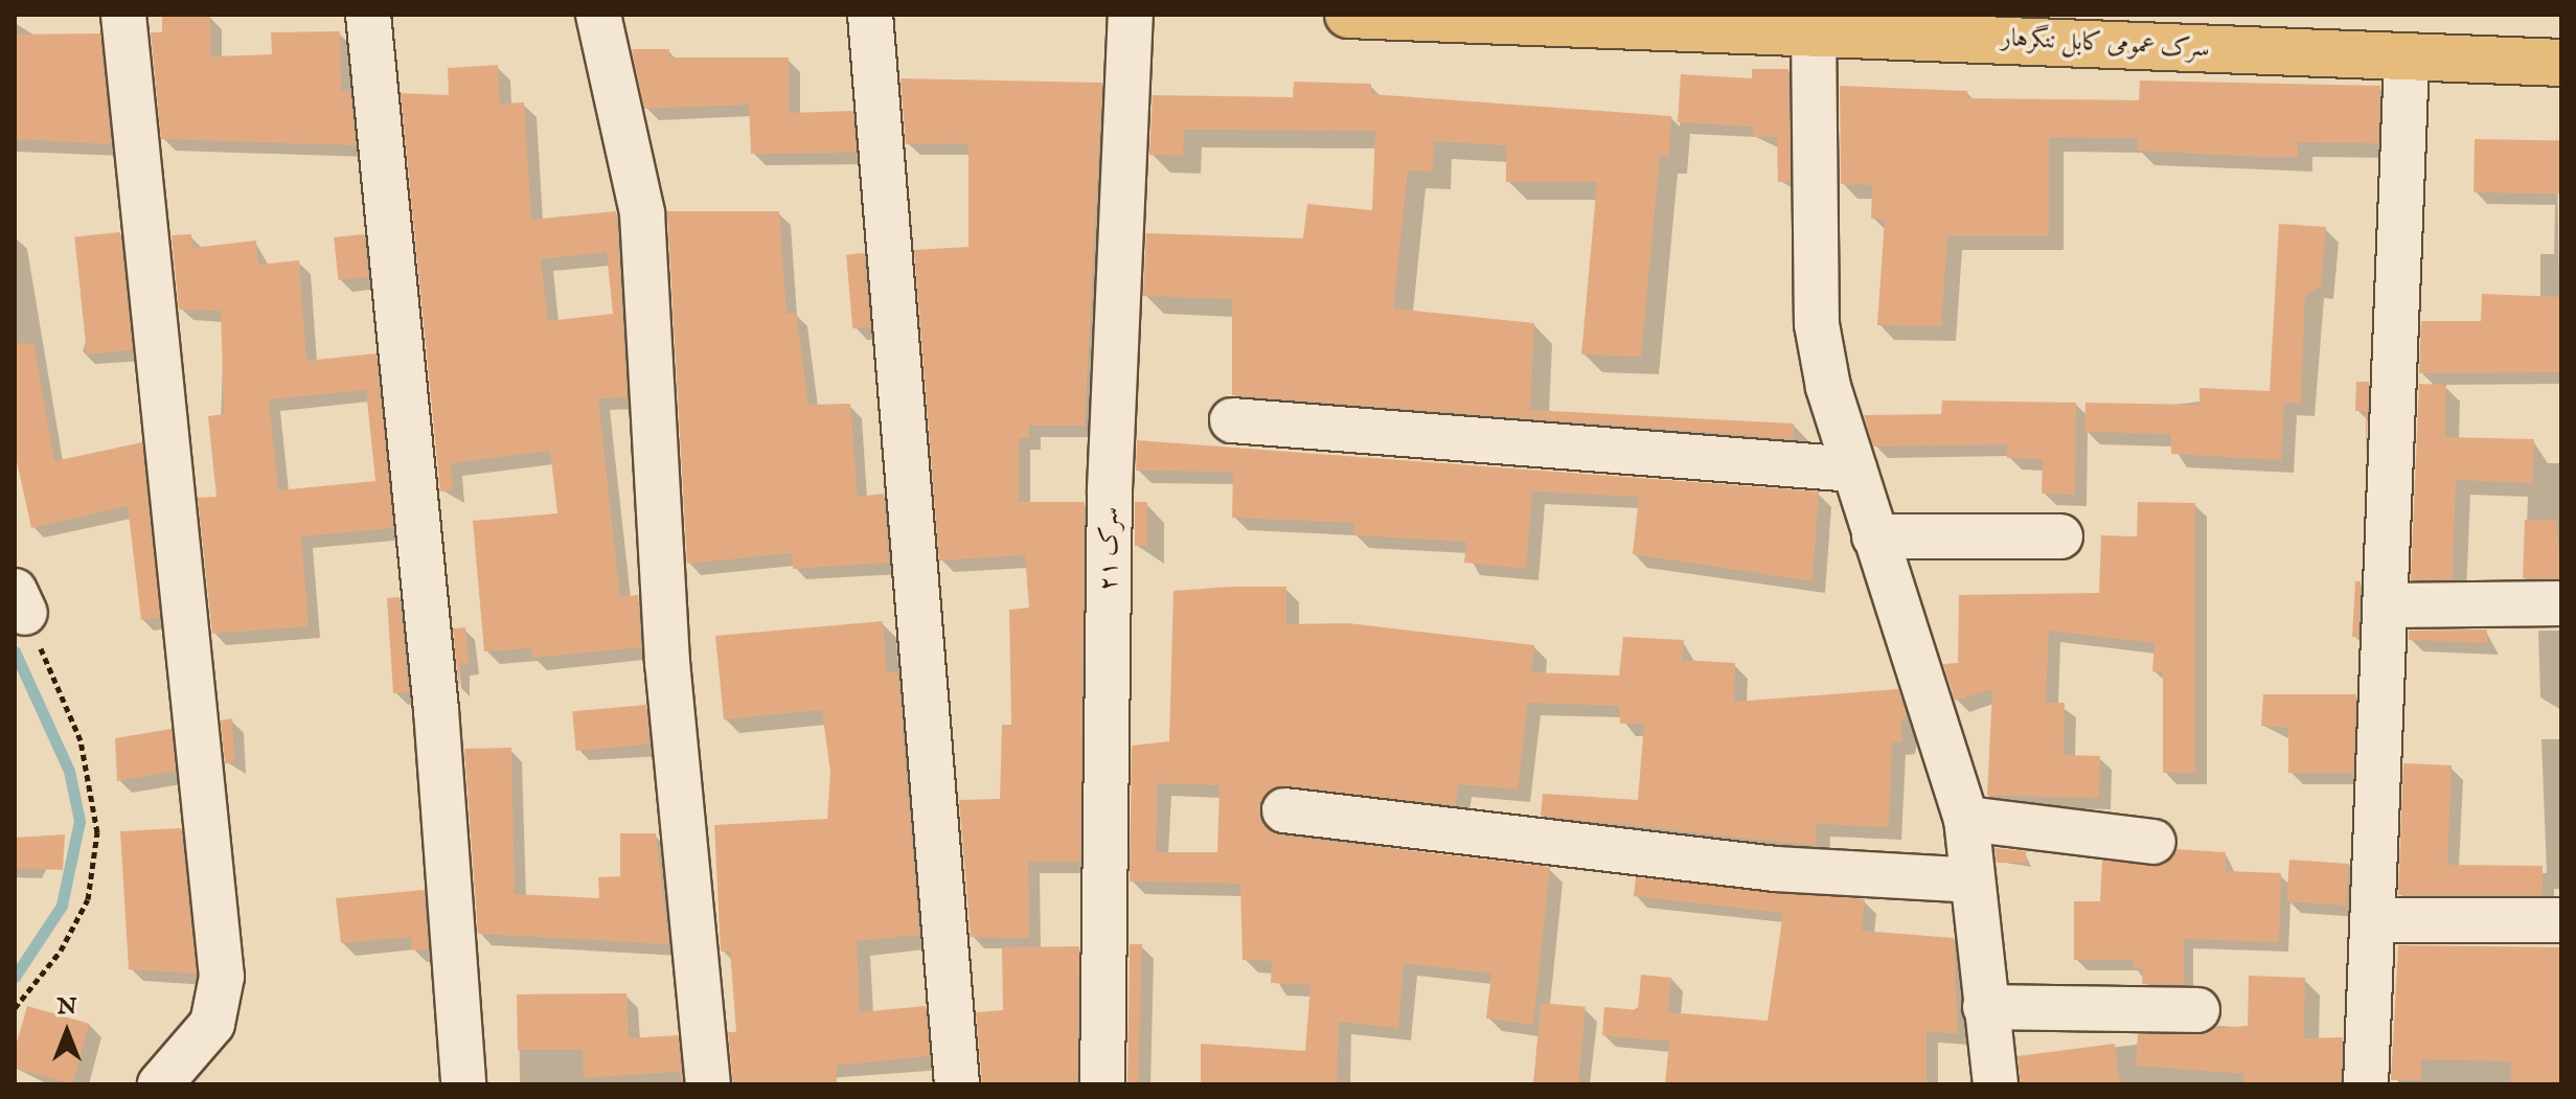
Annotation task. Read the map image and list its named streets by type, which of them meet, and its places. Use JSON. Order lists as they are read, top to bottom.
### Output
{
  "streets": {
    "highway": ["سرک عمومی کابل ننگرهار"],
    "street": ["سرک ۲۱"]
  },
  "north": "top"
}
